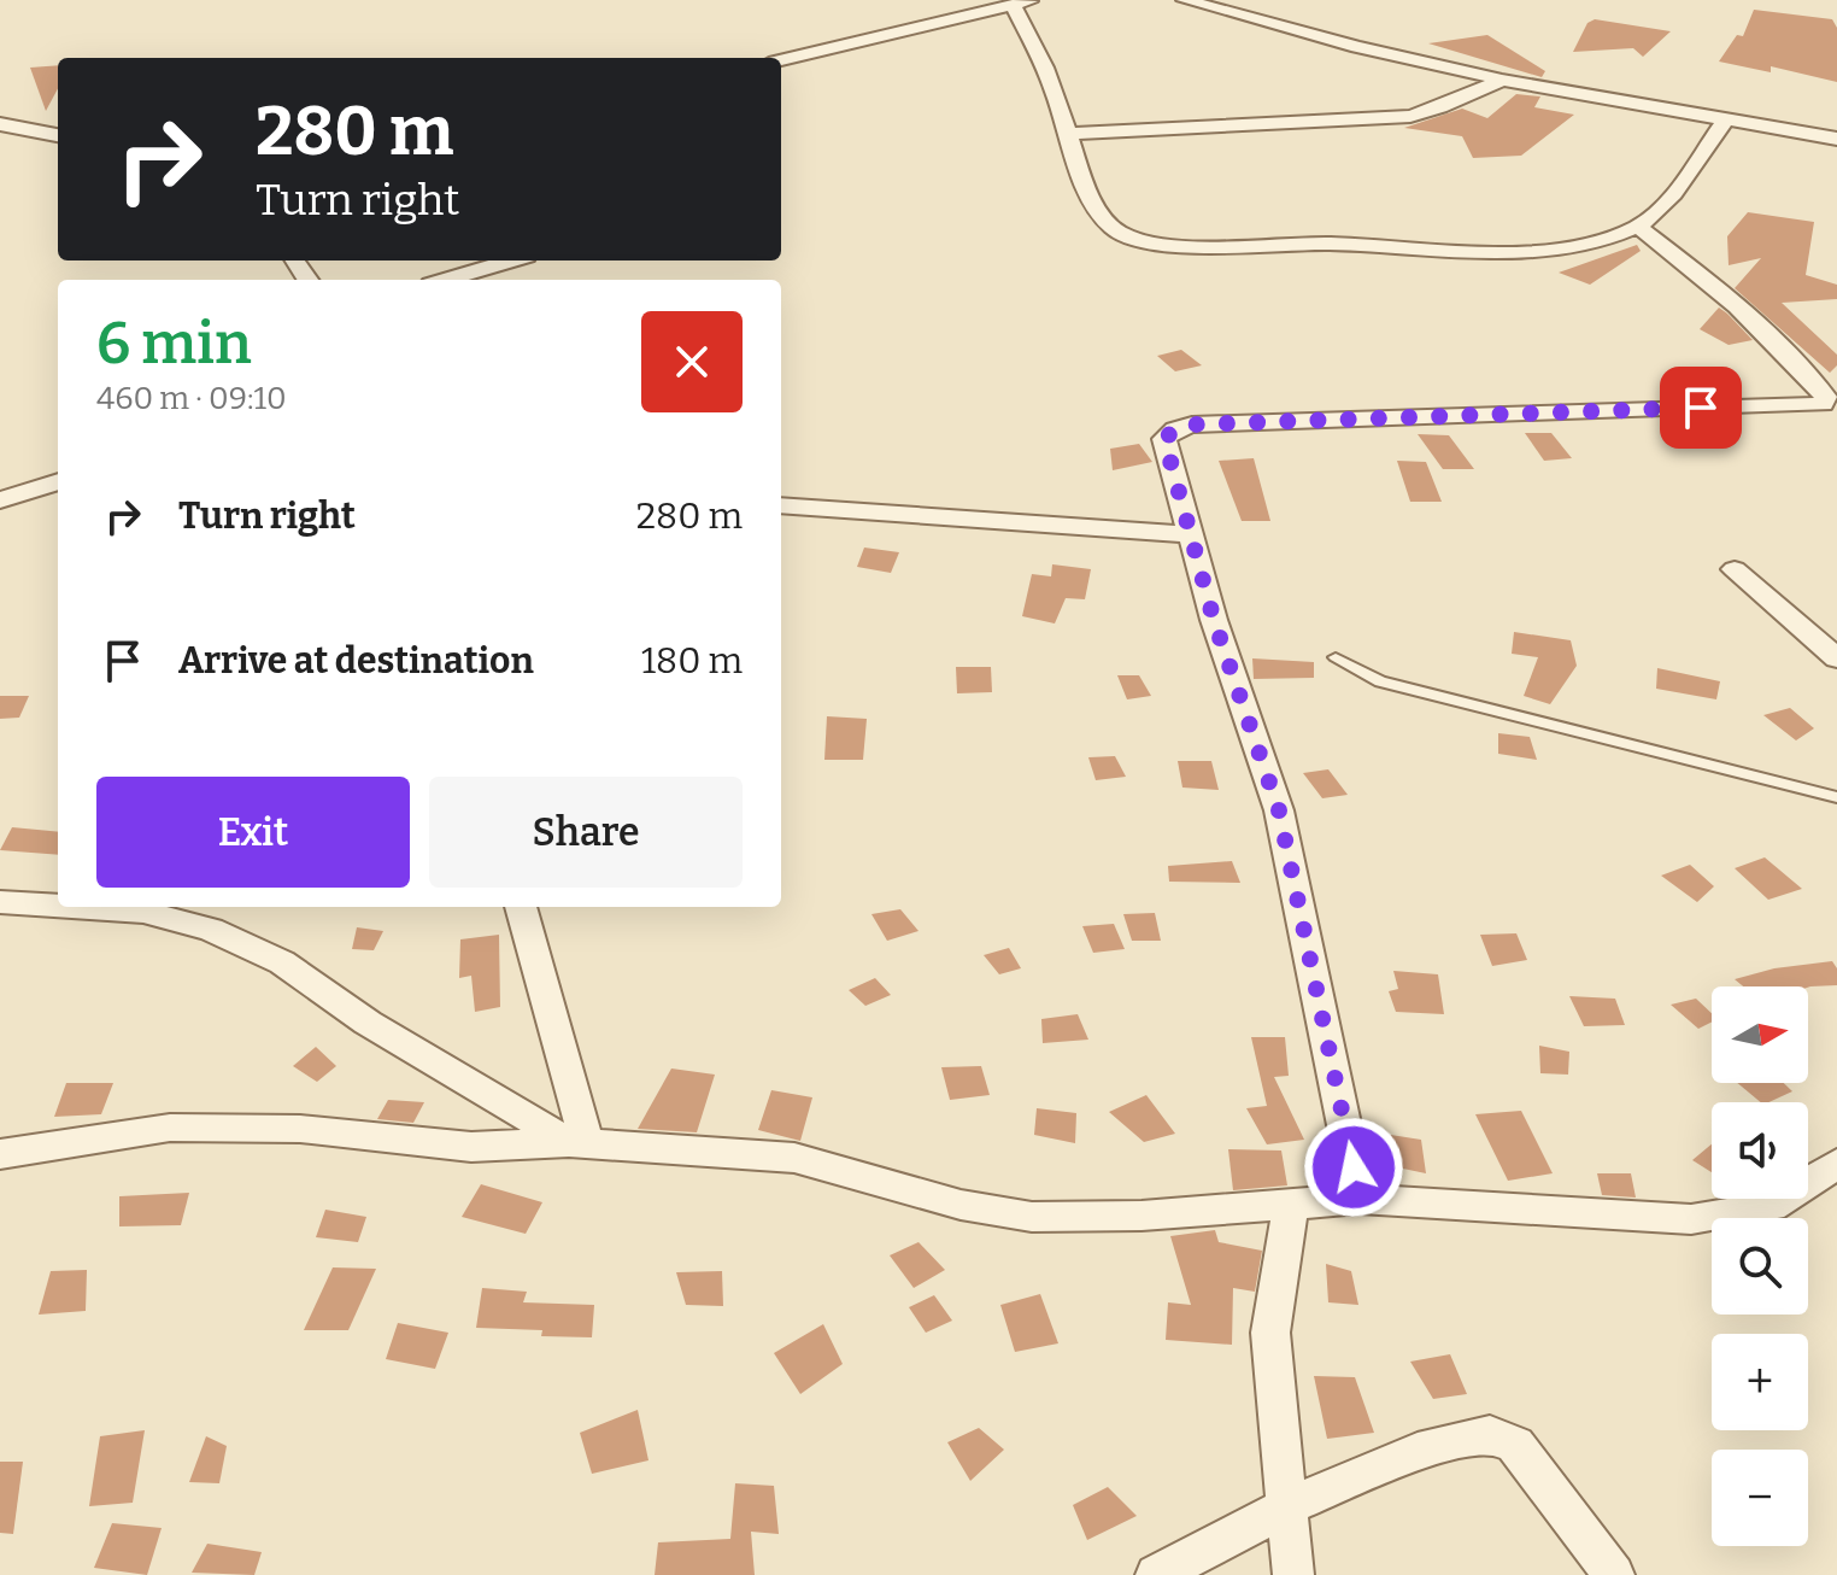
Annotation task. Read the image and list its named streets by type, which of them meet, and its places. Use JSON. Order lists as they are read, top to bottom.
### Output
{
  "north": "right",
  "page": {
    "turn": ["280 m", "Turn right"],
    "heading": ["6 min", "460 m · 09:10"],
    "list": [
      {
        "name": "Turn right",
        "value": "280 m"
      },
      {
        "name": "Arrive at destination",
        "value": "180 m"
      }
    ],
    "buttons": ["Exit", "Share"],
    "map_buttons": ["+", "−"]
  }
}
